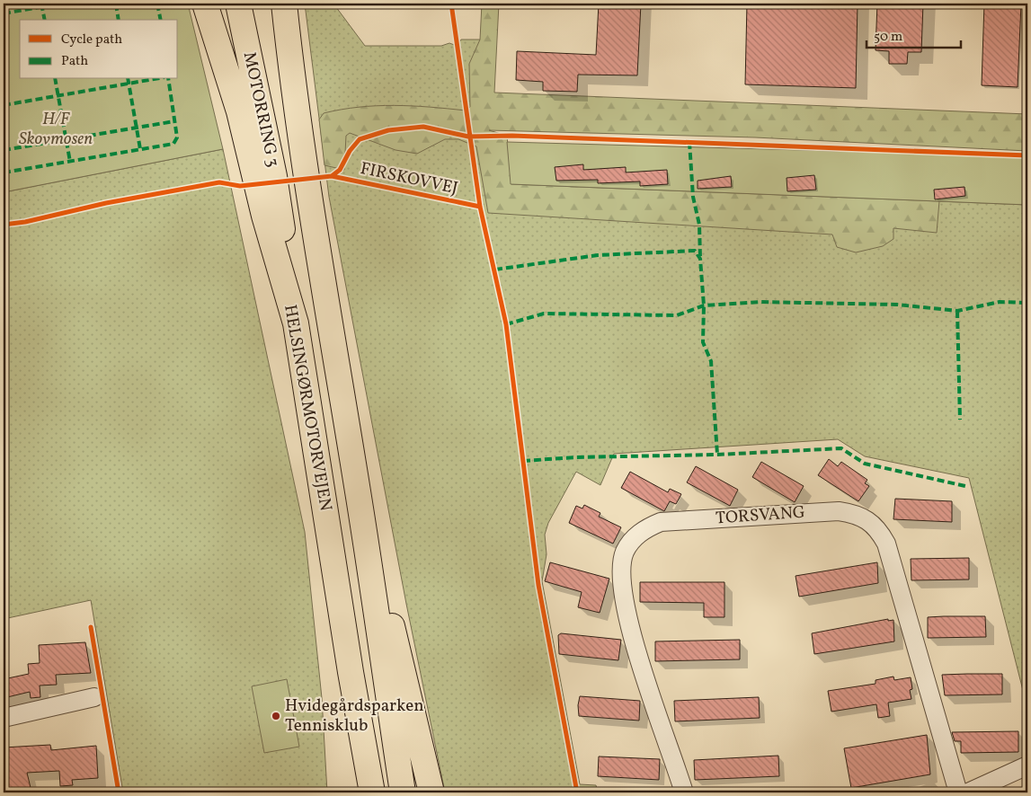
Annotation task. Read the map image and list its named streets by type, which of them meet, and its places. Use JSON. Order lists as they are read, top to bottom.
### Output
{
  "streets": {
    "highway": ["MOTORRING 3", "HELSINGØRMOTORVEJEN"],
    "street": ["TORSVANG"],
    "cycle path": ["FIRSKOVVEJ"]
  },
  "crossings": [
    ["MOTORRING 3", "HELSINGØRMOTORVEJEN"]
  ],
  "parks": ["H/F Skovmosen"],
  "places": ["Hvidegårdsparken Tennisklub"],
  "legend": ["Cycle path", "Path"],
  "scale_bar": "50 m"
}
